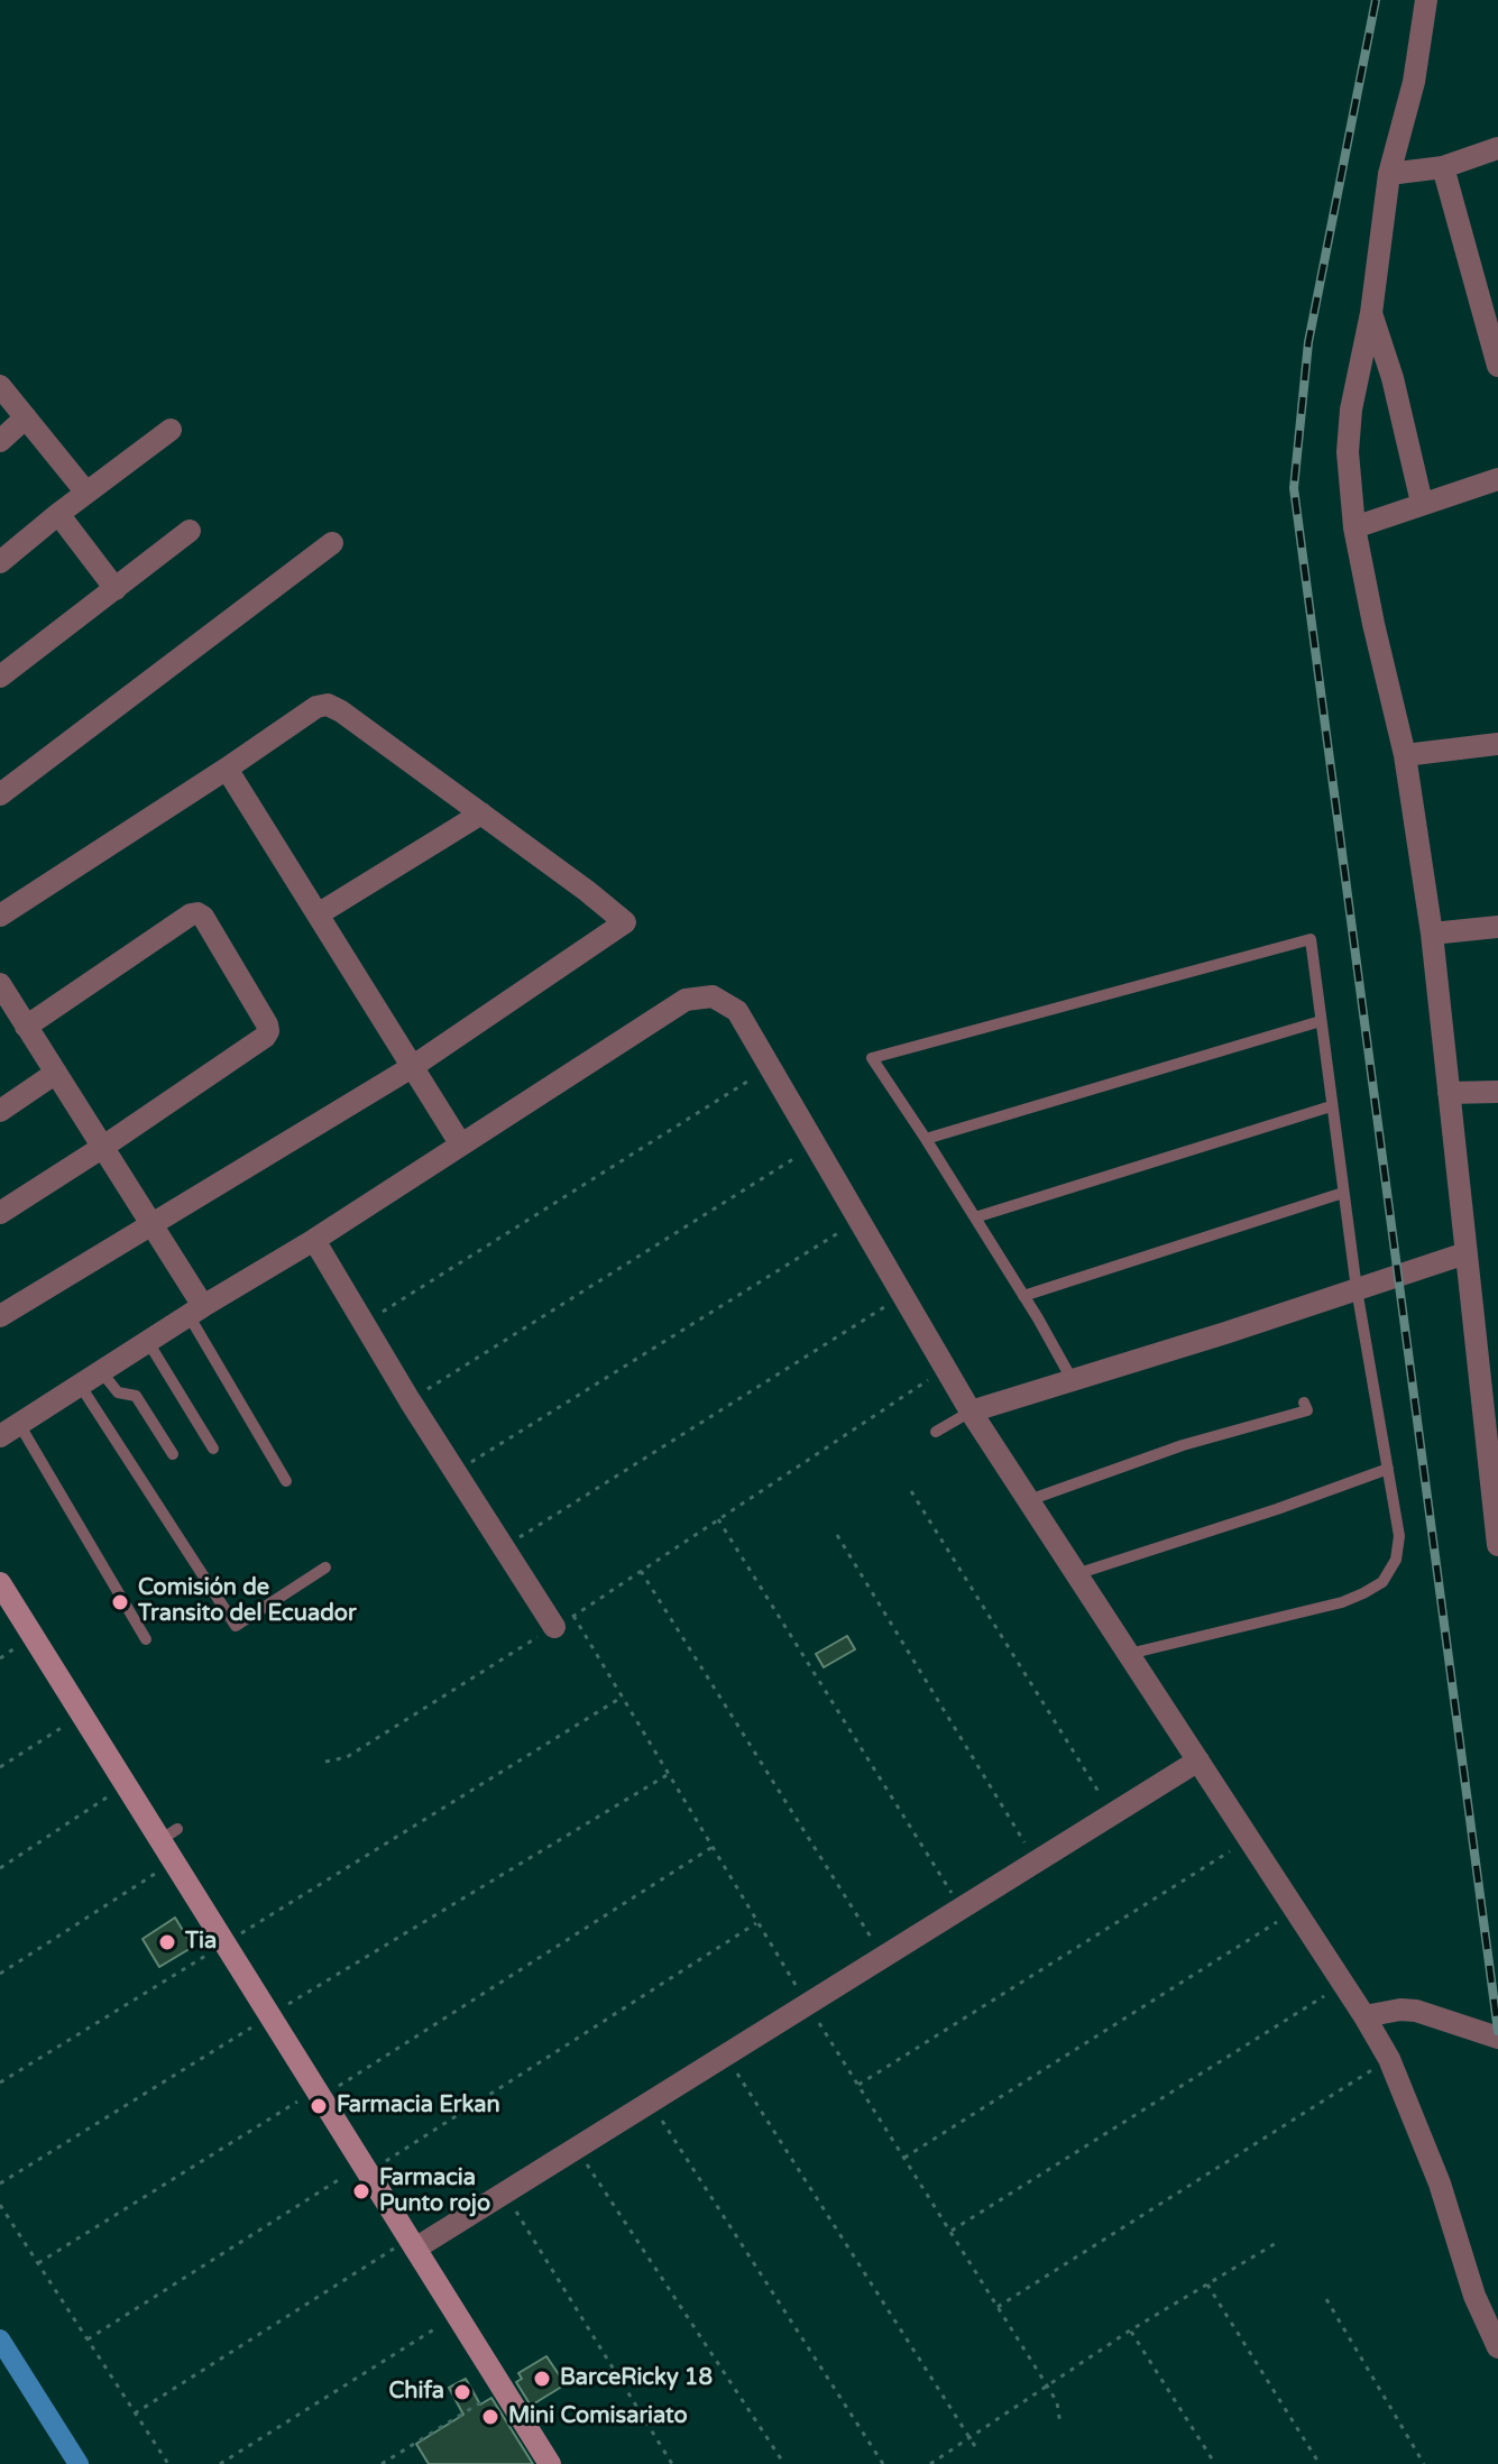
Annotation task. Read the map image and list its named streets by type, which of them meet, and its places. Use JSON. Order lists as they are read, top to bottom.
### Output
{
  "places": [
    "Comisión de Transito del Ecuador",
    "Tia",
    "Farmacia Erkan",
    "Farmacia Punto rojo",
    "BarceRicky 18",
    "Chifa",
    "Mini Comisariato"
  ]
}
